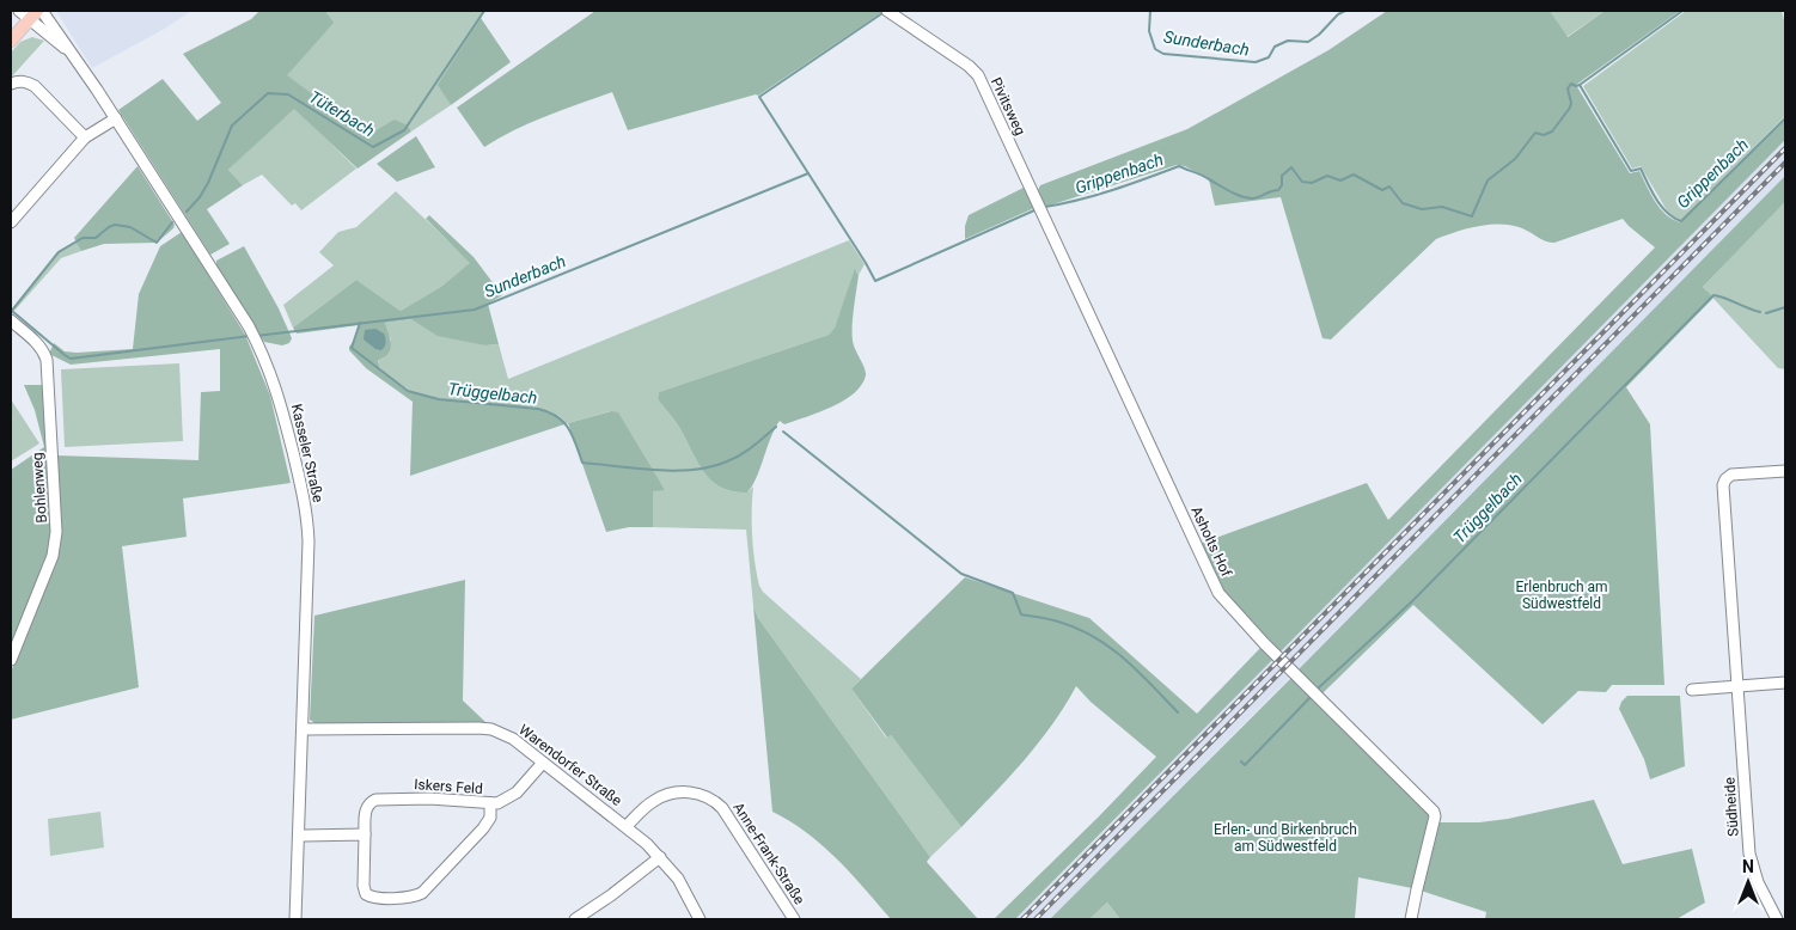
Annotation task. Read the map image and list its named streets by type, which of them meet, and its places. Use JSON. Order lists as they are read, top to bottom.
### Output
{
  "streets": {
    "street": [
      "Pivitsweg",
      "Kasseler Straße",
      "Bohlenweg",
      "Asholts Hof",
      "Warendorfer Straße",
      "Iskers Feld",
      "Südheide",
      "Anne-Frank-Straße"
    ]
  },
  "crossings": [
    ["Pivitsweg", "Asholts Hof"],
    ["Kasseler Straße", "Warendorfer Straße"],
    ["Warendorfer Straße", "Iskers Feld"],
    ["Warendorfer Straße", "Anne-Frank-Straße"]
  ],
  "water": [
    "Sunderbach",
    "Tüterbach",
    "Grippenbach",
    "Trüggelbach"
  ],
  "parks": ["Erlenbruch am Südwestfeld", "Erlen- und Birkenbruch am Südwestfeld"],
  "north": "top"
}
